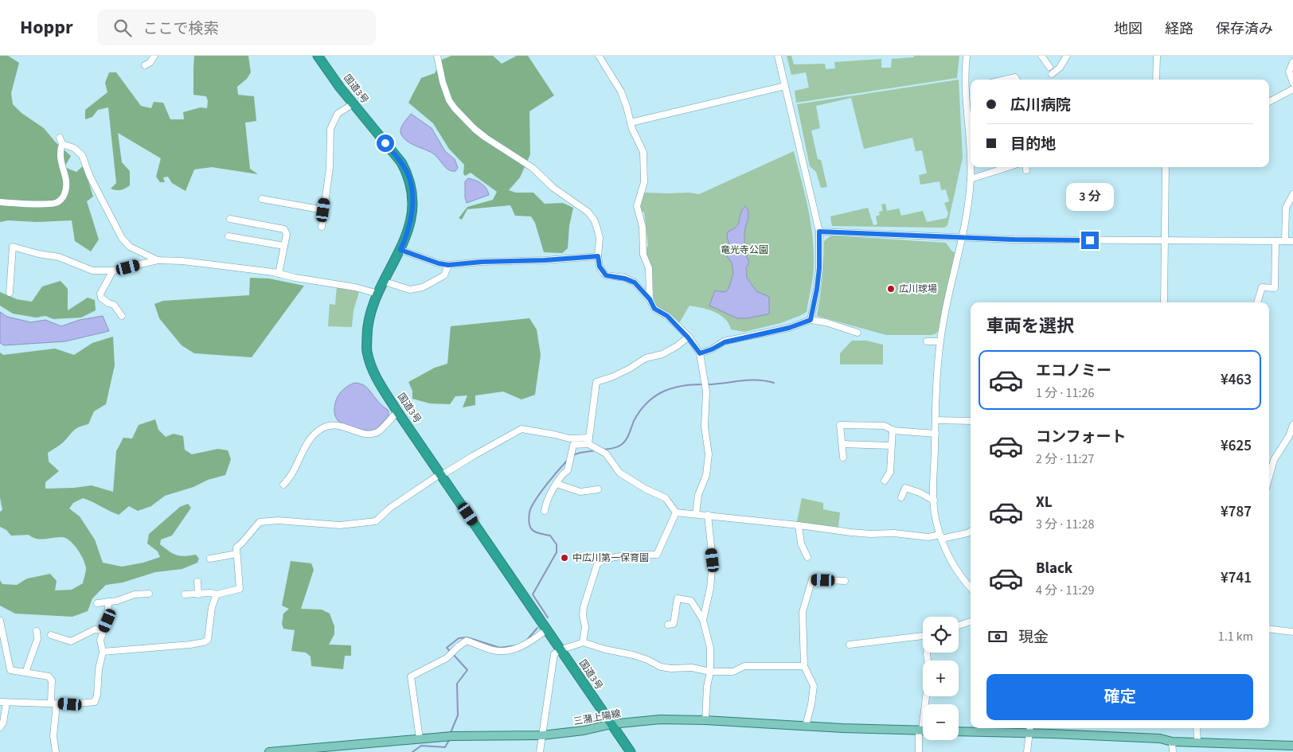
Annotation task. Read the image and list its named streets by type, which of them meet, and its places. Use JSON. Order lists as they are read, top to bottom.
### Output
{
  "streets": {
    "highway": ["国道3号"],
    "main road": ["三潴上陽線"]
  },
  "crossings": [
    ["国道3号", "三潴上陽線"]
  ],
  "parks": ["竜光寺公園"],
  "places": ["広川球場", "中広川第一保育園"],
  "page": {
    "header": "Hoppr",
    "search": "ここで検索",
    "nav": ["地図", "経路", "保存済み"],
    "banner": ["広川病院", "目的地"],
    "bubble": "3 分",
    "heading": "車両を選択",
    "list": [
      {
        "name": "エコノミー",
        "note": "1 分 · 11:26",
        "value": "¥463"
      },
      {
        "name": "コンフォート",
        "note": "2 分 · 11:27",
        "value": "¥625"
      },
      {
        "name": "XL",
        "note": "3 分 · 11:28",
        "value": "¥787"
      },
      {
        "name": "Black",
        "note": "4 分 · 11:29",
        "value": "¥741"
      }
    ],
    "pay": ["現金", "1.1 km"],
    "map_buttons": ["+", "−"],
    "buttons": "確定"
  }
}
